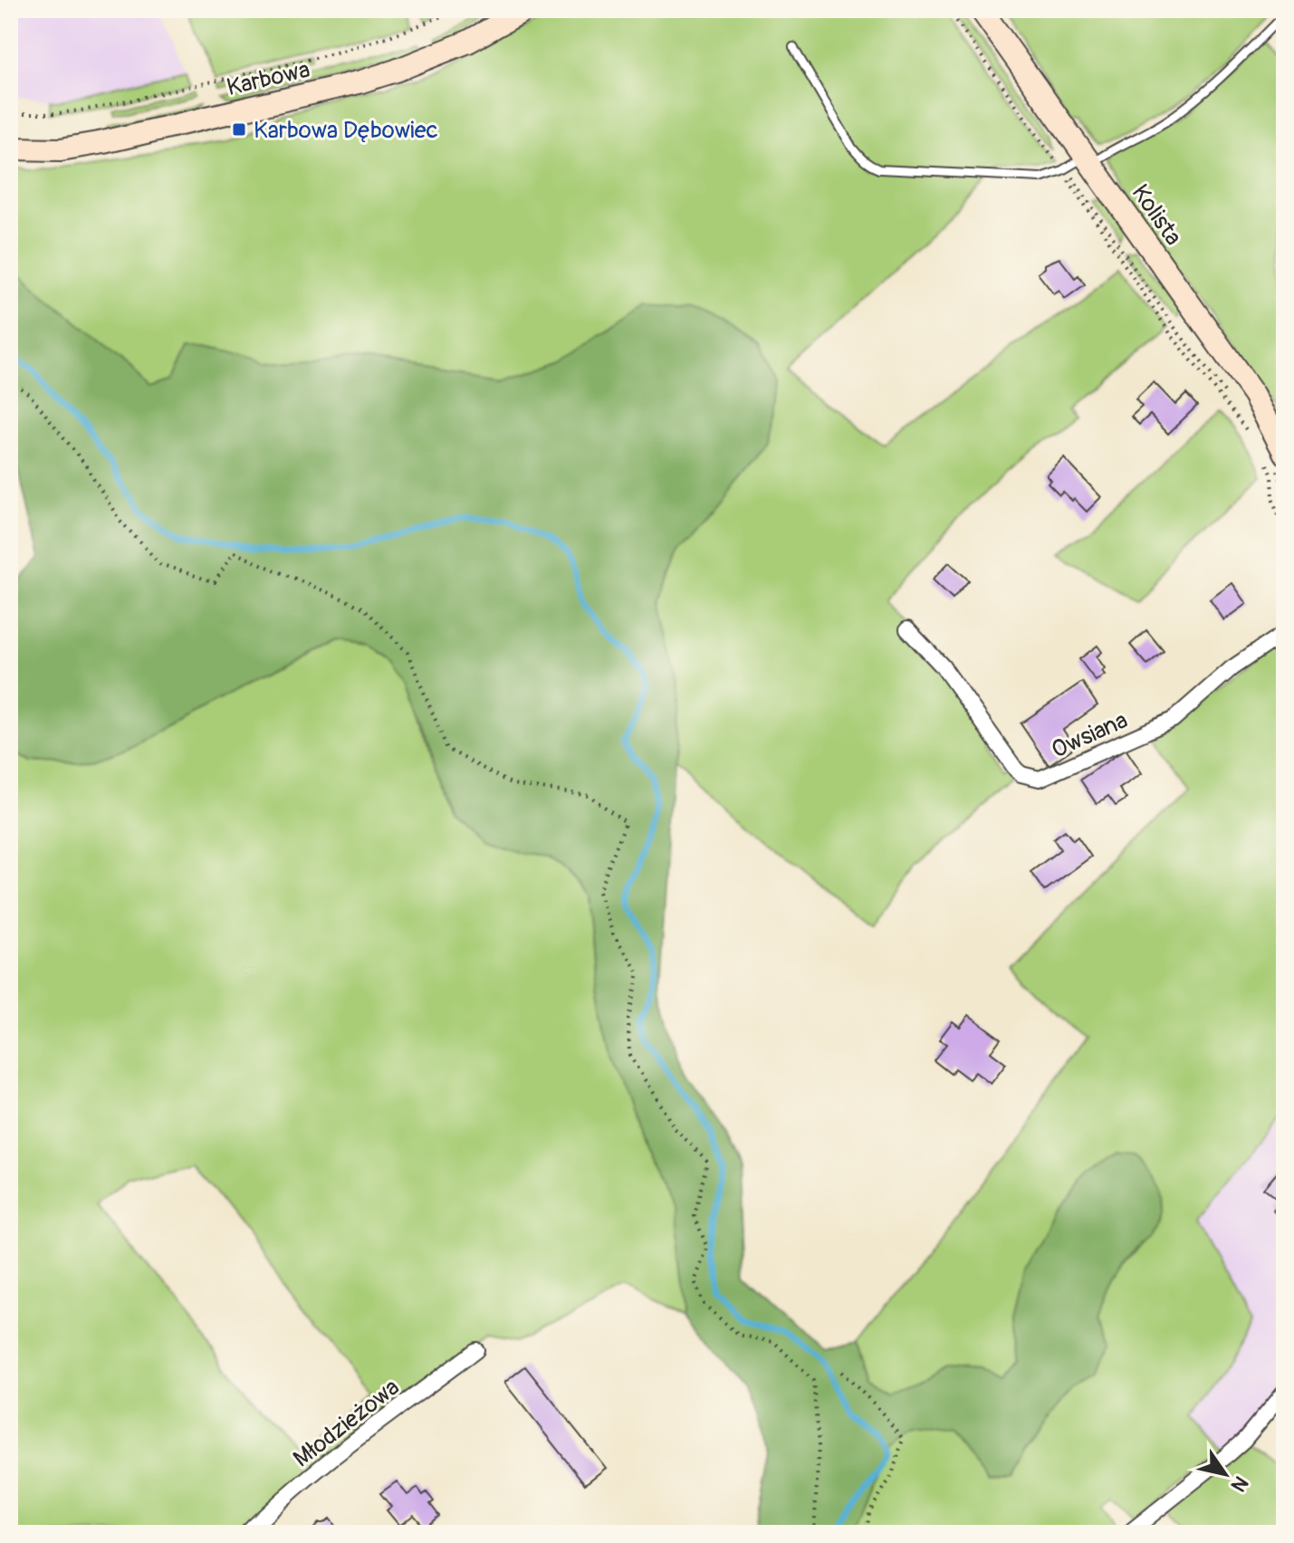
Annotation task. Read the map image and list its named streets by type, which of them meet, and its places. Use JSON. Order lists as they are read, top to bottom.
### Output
{
  "streets": {
    "street": [
      "Karbowa",
      "Kolista",
      "Owsiana",
      "Młodzieżowa"
    ]
  },
  "places": {
    "transit": ["Karbowa Dębowiec"]
  },
  "north": "bottom right"
}
